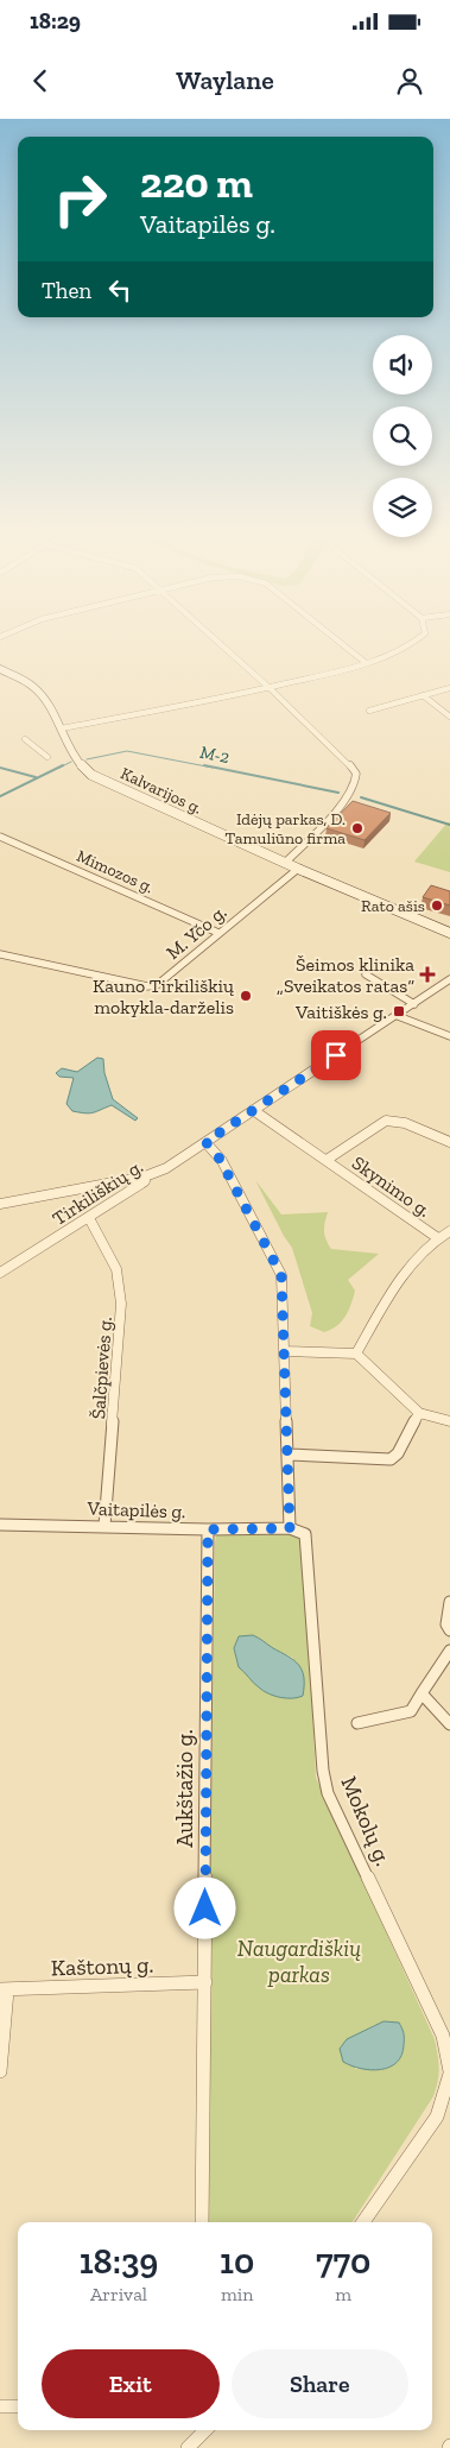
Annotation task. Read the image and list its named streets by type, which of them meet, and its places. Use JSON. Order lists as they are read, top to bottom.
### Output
{
  "streets": {
    "main road": ["Kalvarijos g."],
    "street": [
      "Mimozos g.",
      "M. Yčo g.",
      "Skynimo g.",
      "Tirkiliškių g.",
      "Šalčpievės g.",
      "Vaitapilės g.",
      "Aukštažio g.",
      "Mokolų g.",
      "Kaštonų g."
    ]
  },
  "crossings": [
    ["Kalvarijos g.", "M. Yčo g."],
    ["Mimozos g.", "M. Yčo g."],
    ["Skynimo g.", "Tirkiliškių g."],
    ["Tirkiliškių g.", "Šalčpievės g."],
    ["Šalčpievės g.", "Vaitapilės g."],
    ["Vaitapilės g.", "Aukštažio g."],
    ["Vaitapilės g.", "Mokolų g."],
    ["Aukštažio g.", "Kaštonų g."]
  ],
  "water": ["M-2"],
  "parks": ["Naugardiškių parkas"],
  "places": {
    "other": ["Idėjų parkas, D. Tamuliūno firma", "Rato ašis", "Kauno Tirkiliškių mokykla-darželis"],
    "health": ["Šeimos klinika „Sveikatos ratas“"],
    "transit": ["Vaitiškės g."]
  },
  "page": {
    "status": "18:29",
    "header": "Waylane",
    "turn": ["220 m", "Vaitapilės g."],
    "then": "Then",
    "eta": [
      "18:39",
      "Arrival",
      "10",
      "min",
      "770",
      "m"
    ],
    "buttons": ["Exit", "Share"]
  }
}
